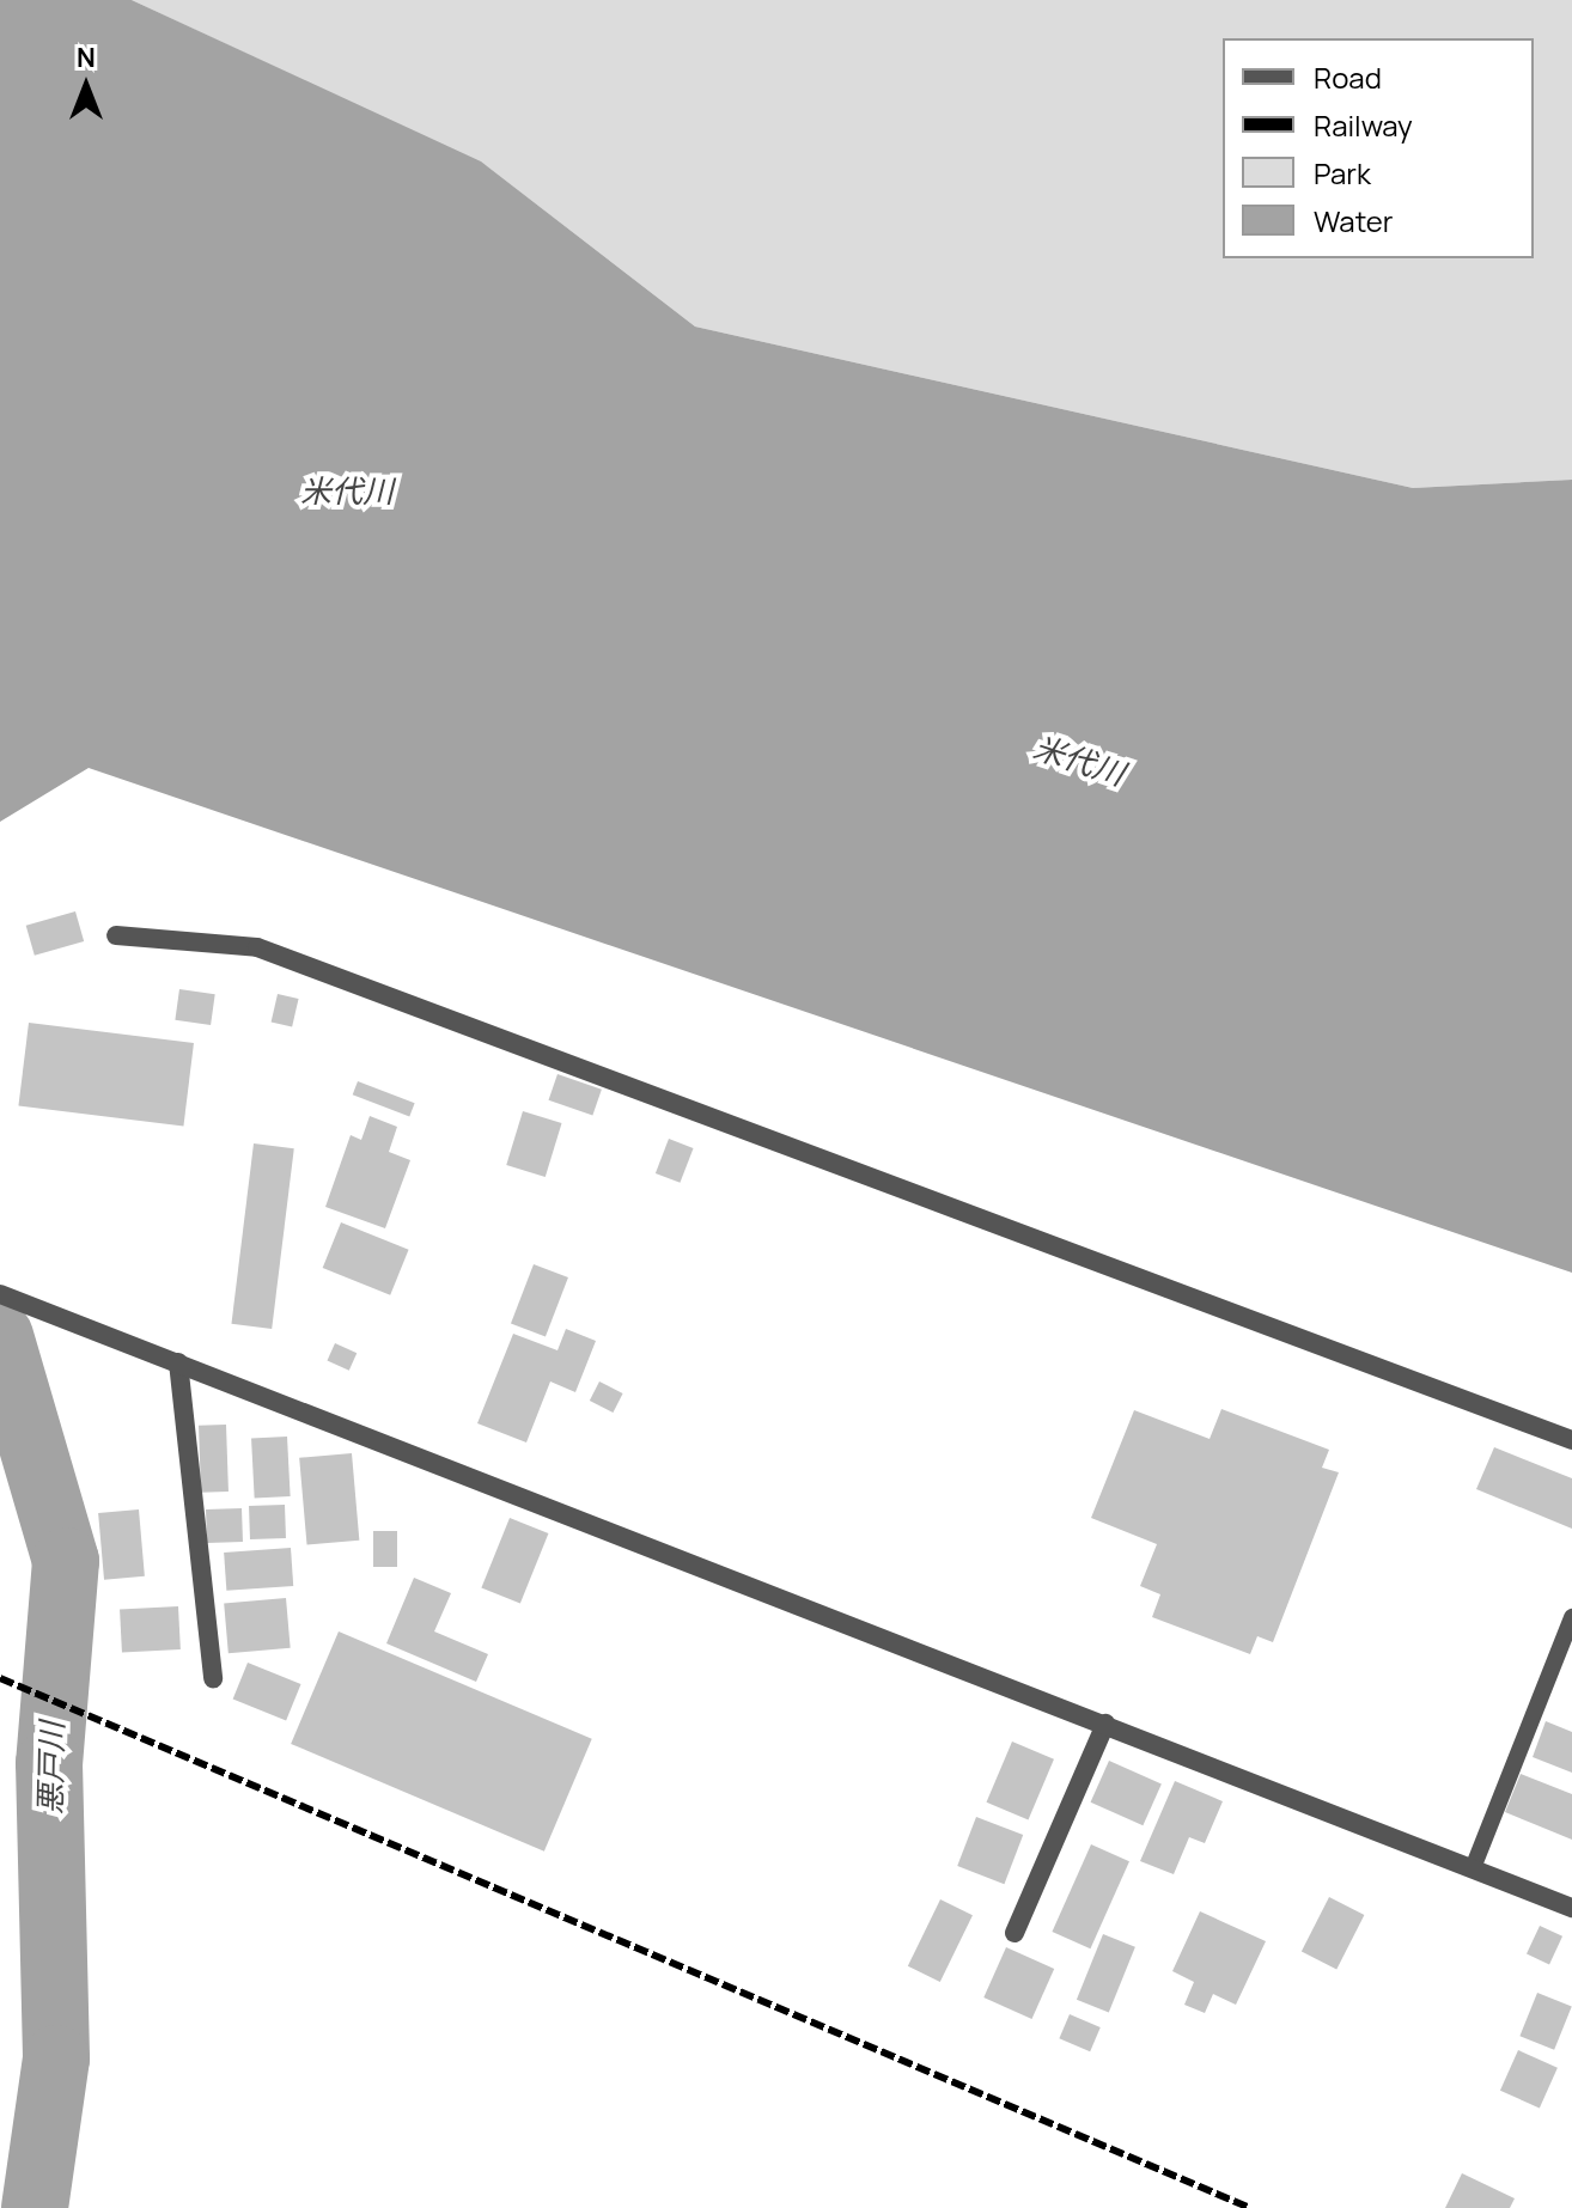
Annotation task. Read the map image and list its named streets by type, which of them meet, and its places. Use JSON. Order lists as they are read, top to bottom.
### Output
{
  "water": ["米代川", "悪戸川"],
  "legend": [
    "Road",
    "Railway",
    "Park",
    "Water"
  ],
  "north": "top"
}
